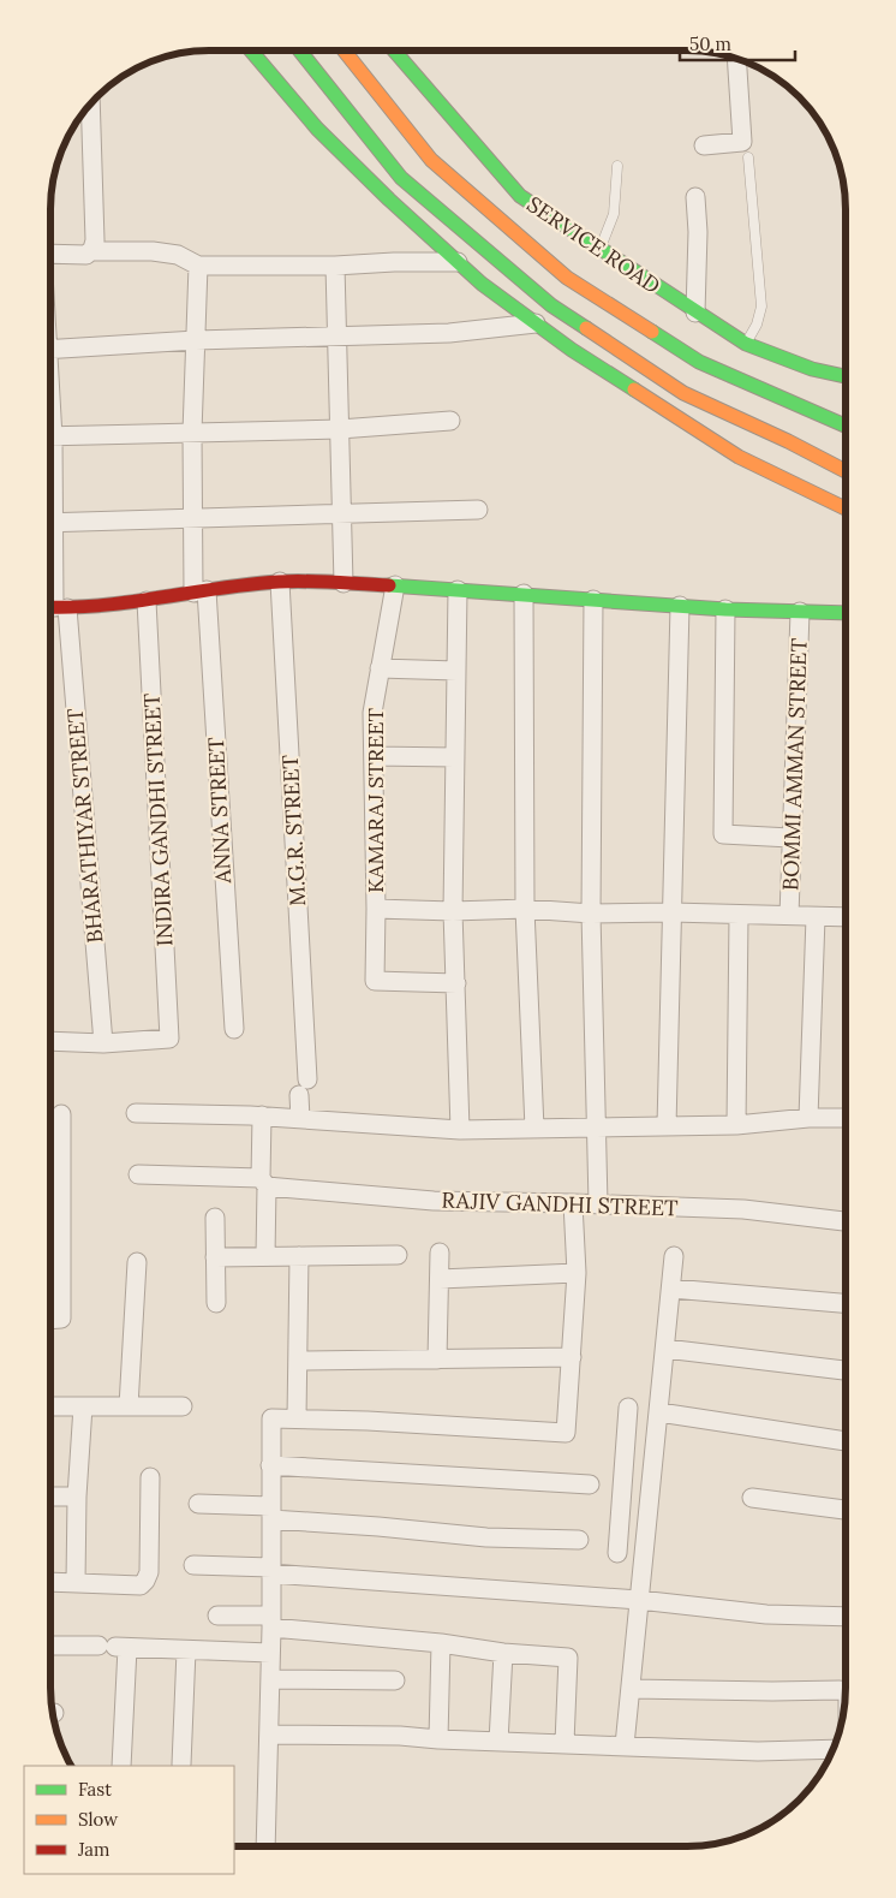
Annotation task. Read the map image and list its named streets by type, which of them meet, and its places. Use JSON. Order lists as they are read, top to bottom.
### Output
{
  "streets": {
    "main road": ["SERVICE ROAD"],
    "street": [
      "BOMMI AMMAN STREET",
      "KAMARAJ STREET",
      "ANNA STREET",
      "INDIRA GANDHI STREET",
      "BHARATHIYAR STREET",
      "M.G.R. STREET",
      "RAJIV GANDHI STREET"
    ]
  },
  "crossings": [
    ["INDIRA GANDHI STREET", "BHARATHIYAR STREET"]
  ],
  "legend": ["Fast", "Slow", "Jam"],
  "scale_bar": "50 m"
}
